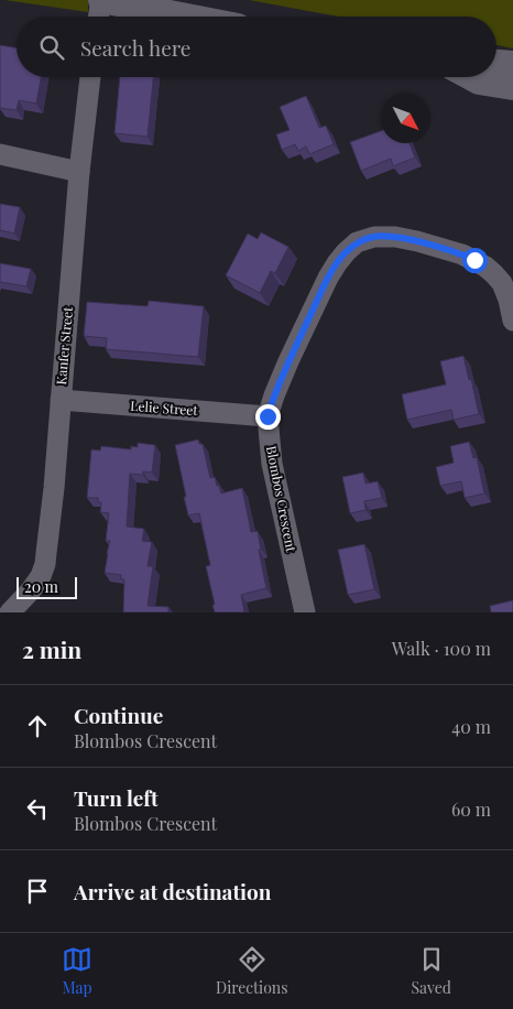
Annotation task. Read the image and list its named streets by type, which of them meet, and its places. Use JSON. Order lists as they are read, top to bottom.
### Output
{
  "streets": {
    "street": ["Kanfer Street", "Lelie Street", "Blombos Crescent"]
  },
  "crossings": [
    ["Kanfer Street", "Lelie Street"],
    ["Lelie Street", "Blombos Crescent"]
  ],
  "scale_bar": "20 m",
  "north": "bottom right",
  "page": {
    "search": "Search here",
    "scale": "20 m",
    "heading": ["2 min", "Walk · 100 m"],
    "list": [
      ["Continue", "Blombos Crescent", "40 m"],
      ["Turn left", "Blombos Crescent", "60 m"],
      "Arrive at destination"
    ],
    "nav": ["Map", "Directions", "Saved"]
  }
}
